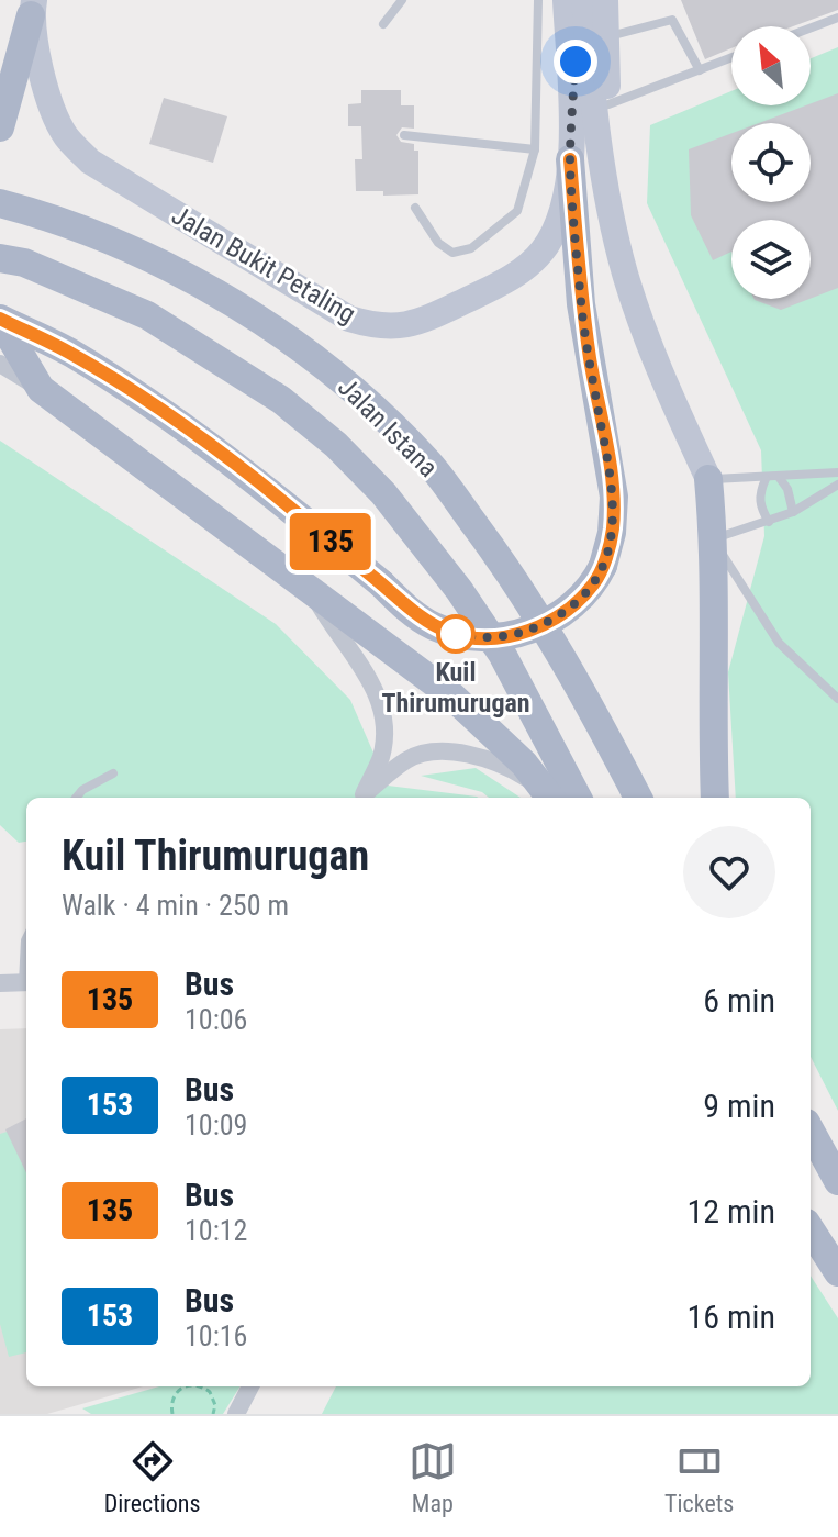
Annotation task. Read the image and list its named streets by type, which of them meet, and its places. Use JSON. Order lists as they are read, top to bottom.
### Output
{
  "streets": {
    "main road": ["Jalan Bukit Petaling", "Jalan Istana"]
  },
  "places": ["Kuil Thirumurugan"],
  "lines": ["bus line 135"],
  "north": "top left",
  "page": {
    "on_map": "135",
    "heading": ["Kuil Thirumurugan", "Walk · 4 min · 250 m"],
    "list": [
      {
        "mark": "135",
        "name": "Bus",
        "note": "10:06",
        "value": "6 min"
      },
      {
        "mark": "153",
        "name": "Bus",
        "note": "10:09",
        "value": "9 min"
      },
      {
        "mark": "135",
        "name": "Bus",
        "note": "10:12",
        "value": "12 min"
      },
      {
        "mark": "153",
        "name": "Bus",
        "note": "10:16",
        "value": "16 min"
      }
    ],
    "tabs": ["Directions", "Map", "Tickets"]
  }
}
